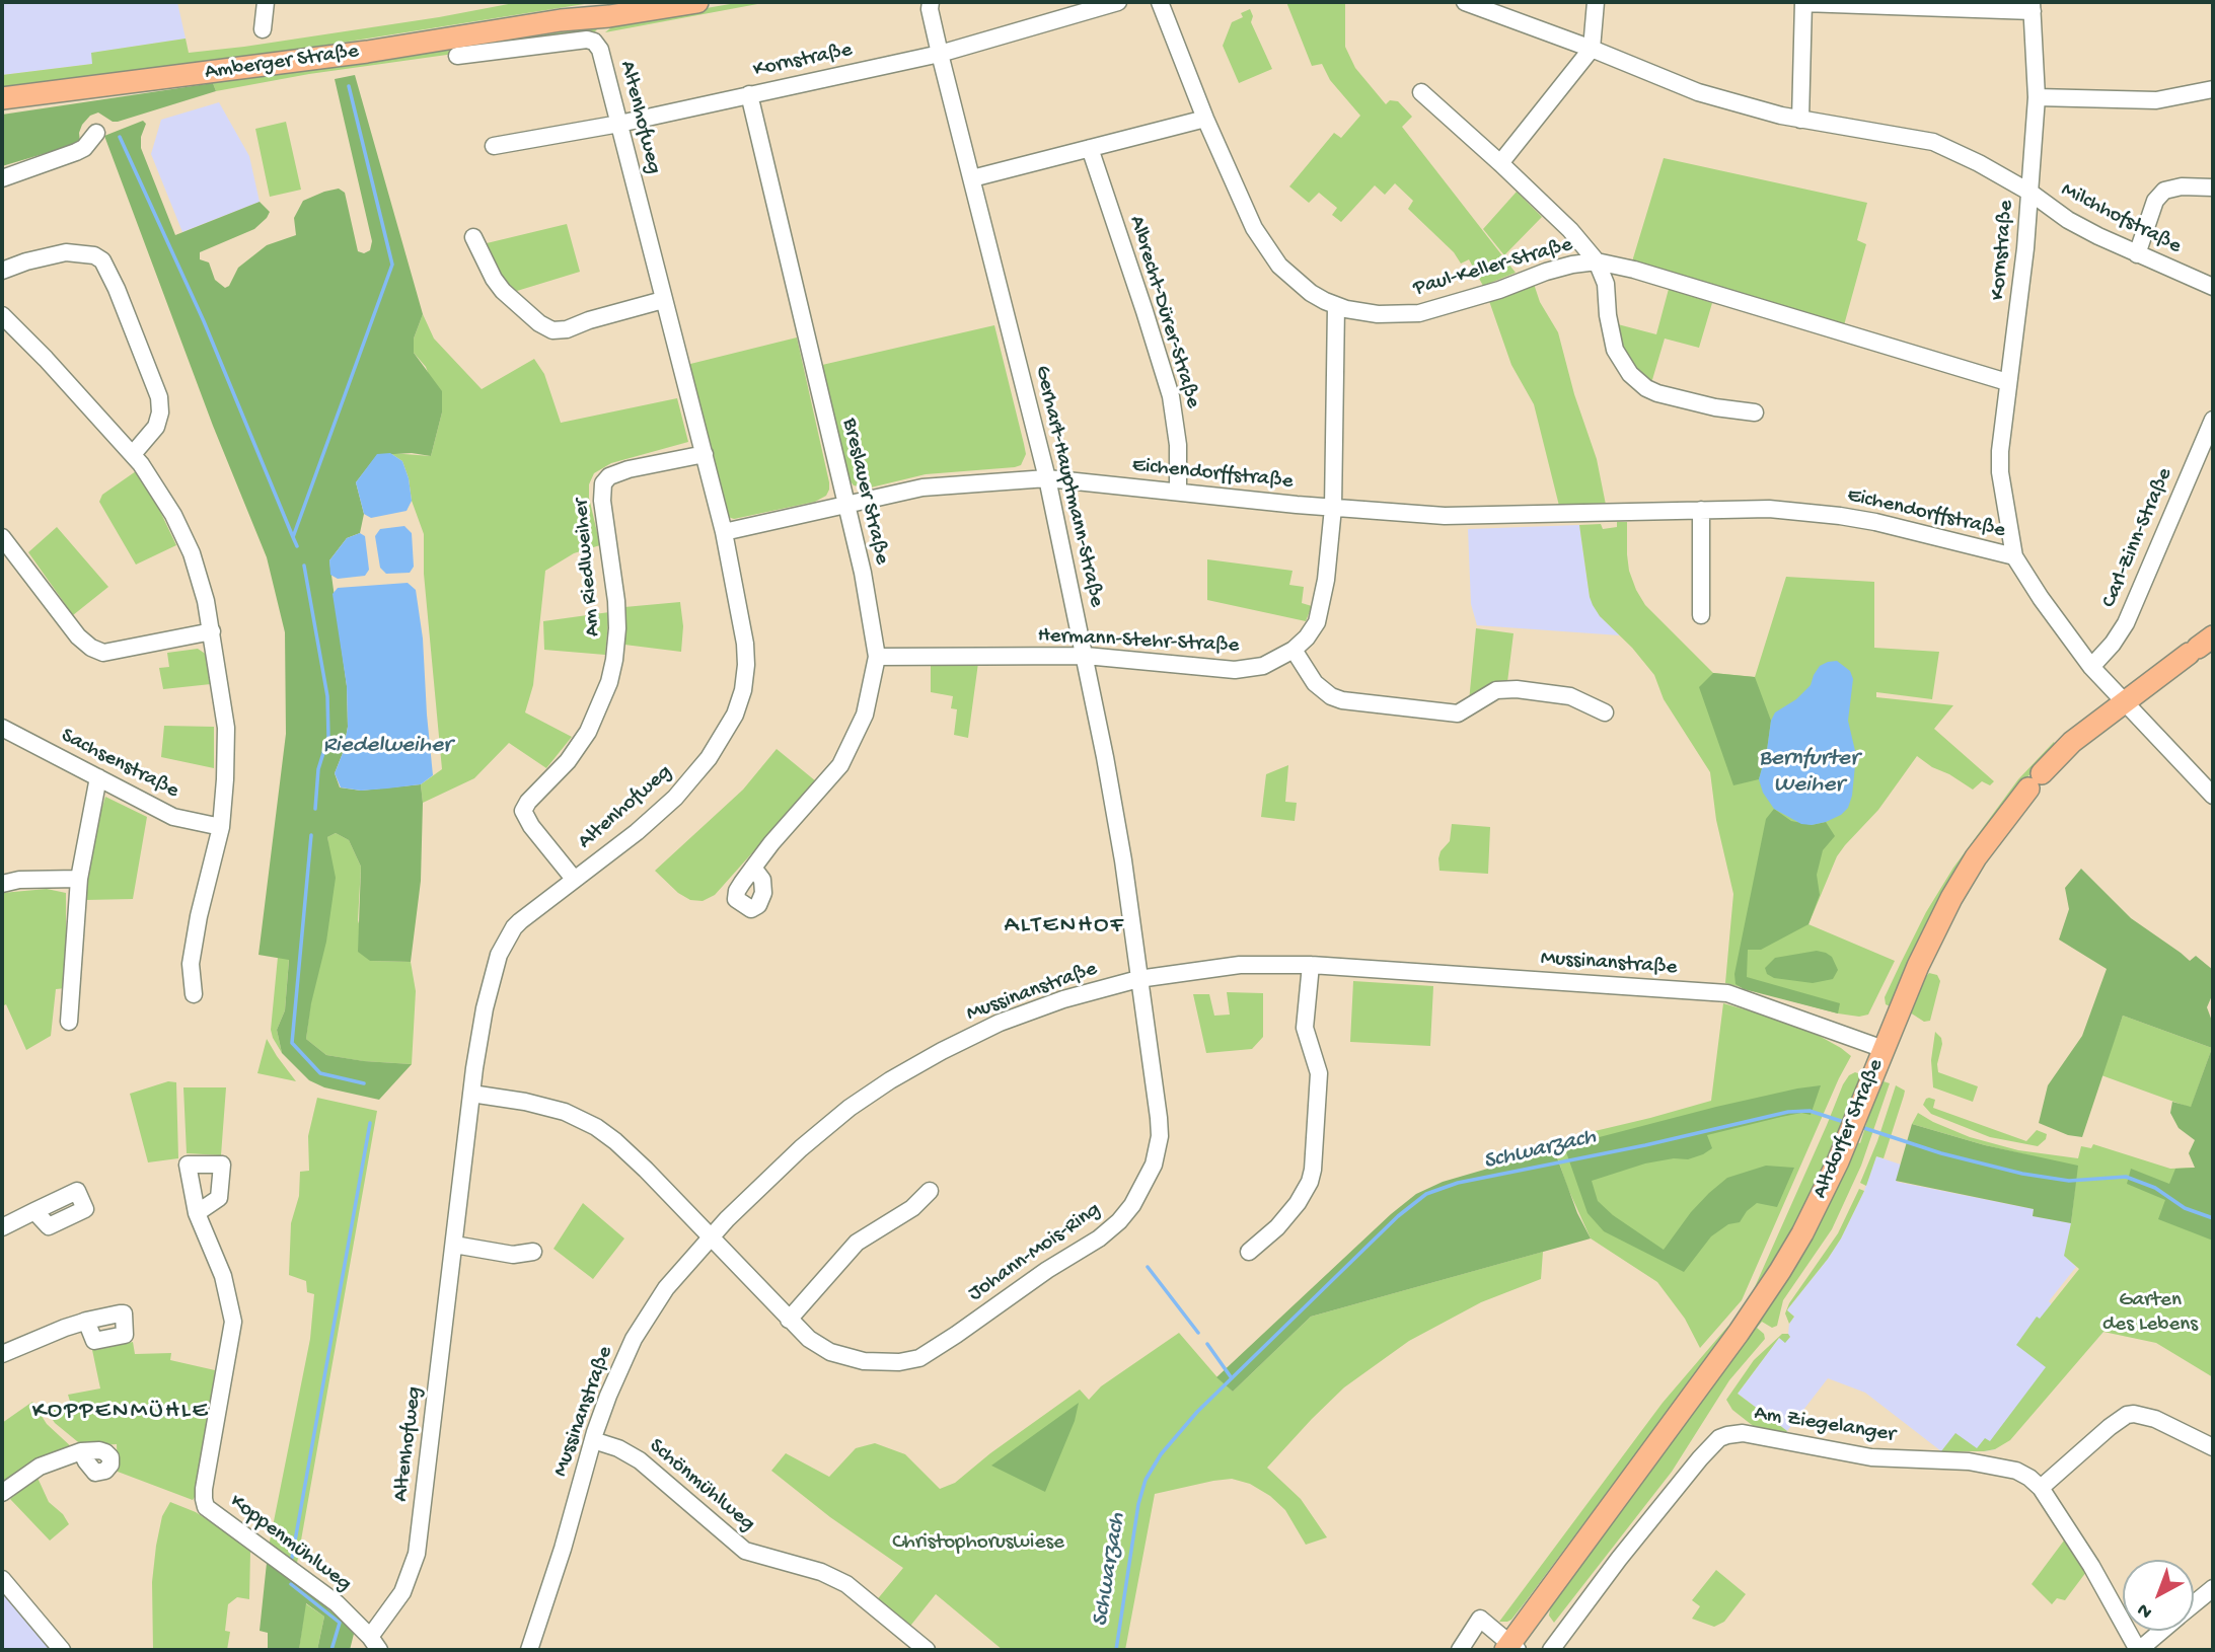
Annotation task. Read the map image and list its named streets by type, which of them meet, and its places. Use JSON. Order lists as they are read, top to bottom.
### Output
{
  "streets": {
    "main road": ["Amberger Straße", "Altdorfer Straße"],
    "street": [
      "Kornstraße",
      "Altenhofweg",
      "Milchhofstraße",
      "Paul-Keller-Straße",
      "Albrecht-Dürer-Straße",
      "Eichendorffstraße",
      "Gerhart-Hauptmann-Straße",
      "Breslauer Straße",
      "Carl-Zinn-Straße",
      "Am Riedlweiher",
      "Hermann-Stehr-Straße",
      "Sachsenstraße",
      "Mussinanstraße",
      "Johann-Mois-Ring",
      "Am Ziegelanger",
      "Schönmühlweg",
      "Koppenmühlweg"
    ]
  },
  "crossings": [
    ["Kornstraße", "Altenhofweg"],
    ["Kornstraße", "Milchhofstraße"],
    ["Kornstraße", "Paul-Keller-Straße"],
    ["Kornstraße", "Eichendorffstraße"],
    ["Kornstraße", "Gerhart-Hauptmann-Straße"],
    ["Kornstraße", "Breslauer Straße"],
    ["Kornstraße", "Carl-Zinn-Straße"],
    ["Kornstraße", "Altdorfer Straße"],
    ["Altenhofweg", "Eichendorffstraße"],
    ["Altenhofweg", "Am Riedlweiher"],
    ["Altenhofweg", "Johann-Mois-Ring"],
    ["Altenhofweg", "Koppenmühlweg"],
    ["Paul-Keller-Straße", "Hermann-Stehr-Straße"],
    ["Albrecht-Dürer-Straße", "Eichendorffstraße"],
    ["Eichendorffstraße", "Gerhart-Hauptmann-Straße"],
    ["Eichendorffstraße", "Breslauer Straße"],
    ["Eichendorffstraße", "Hermann-Stehr-Straße"],
    ["Gerhart-Hauptmann-Straße", "Hermann-Stehr-Straße"],
    ["Gerhart-Hauptmann-Straße", "Mussinanstraße"],
    ["Gerhart-Hauptmann-Straße", "Johann-Mois-Ring"],
    ["Breslauer Straße", "Hermann-Stehr-Straße"],
    ["Mussinanstraße", "Altdorfer Straße"],
    ["Mussinanstraße", "Johann-Mois-Ring"],
    ["Mussinanstraße", "Schönmühlweg"]
  ],
  "districts": ["ALTENHOF", "KOPPENMÜHLE"],
  "water": ["Riedelweiher", "Bernfurter Weiher", "Schwarzach"],
  "parks": ["Garten des Lebens", "Christophoruswiese"],
  "north": "bottom left"
}
